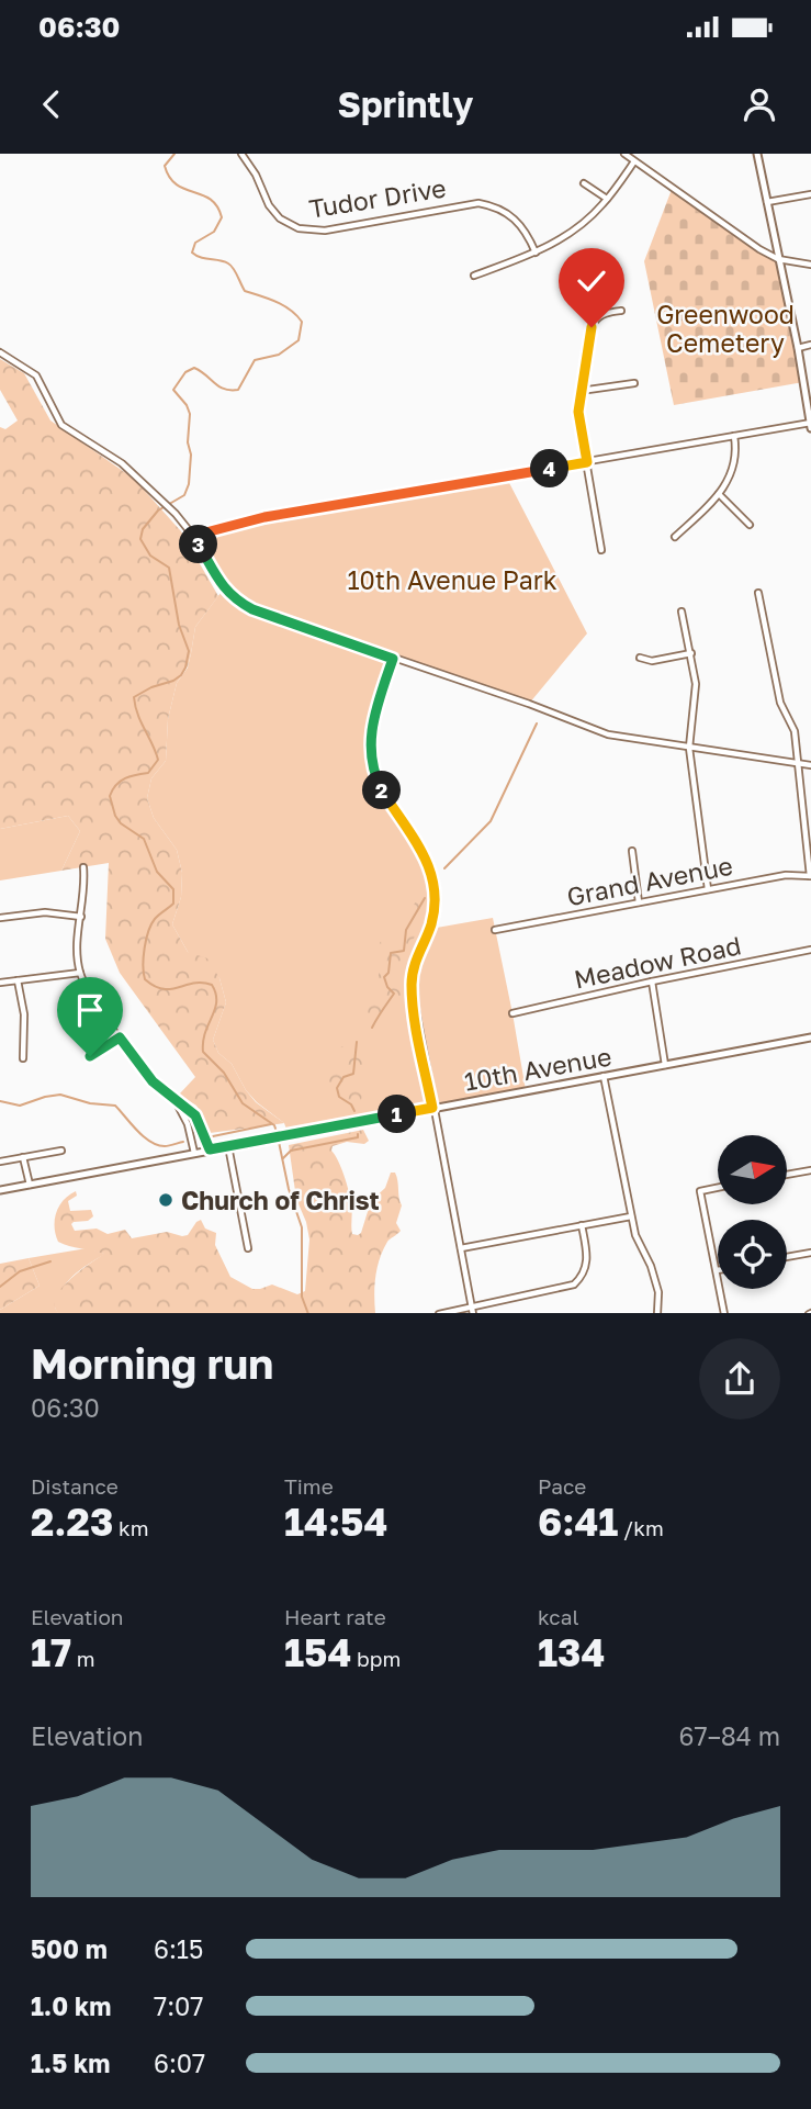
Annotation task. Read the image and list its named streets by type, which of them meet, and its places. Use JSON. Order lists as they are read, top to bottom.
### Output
{
  "streets": {
    "street": [
      "Tudor Drive",
      "Grand Avenue",
      "Meadow Road",
      "10th Avenue"
    ]
  },
  "parks": ["Greenwood Cemetery", "10th Avenue Park"],
  "places": ["Church of Christ"],
  "north": "right",
  "page": {
    "status": "06:30",
    "header": "Sprintly",
    "pins": [
      "4",
      "3",
      "2",
      "1"
    ],
    "heading": ["Morning run", "06:30"],
    "stats": [
      ["Distance", "2.23 km"],
      ["Time", "14:54"],
      ["Pace", "6:41 /km"],
      ["Elevation", "17 m"],
      ["Heart rate", "154 bpm"],
      ["kcal", "134"]
    ],
    "chart": ["Elevation", "67–84 m"],
    "list": [
      {
        "name": "500 m",
        "note": "6:15"
      },
      {
        "name": "1.0 km",
        "note": "7:07"
      },
      {
        "name": "1.5 km",
        "note": "6:07"
      }
    ]
  }
}
